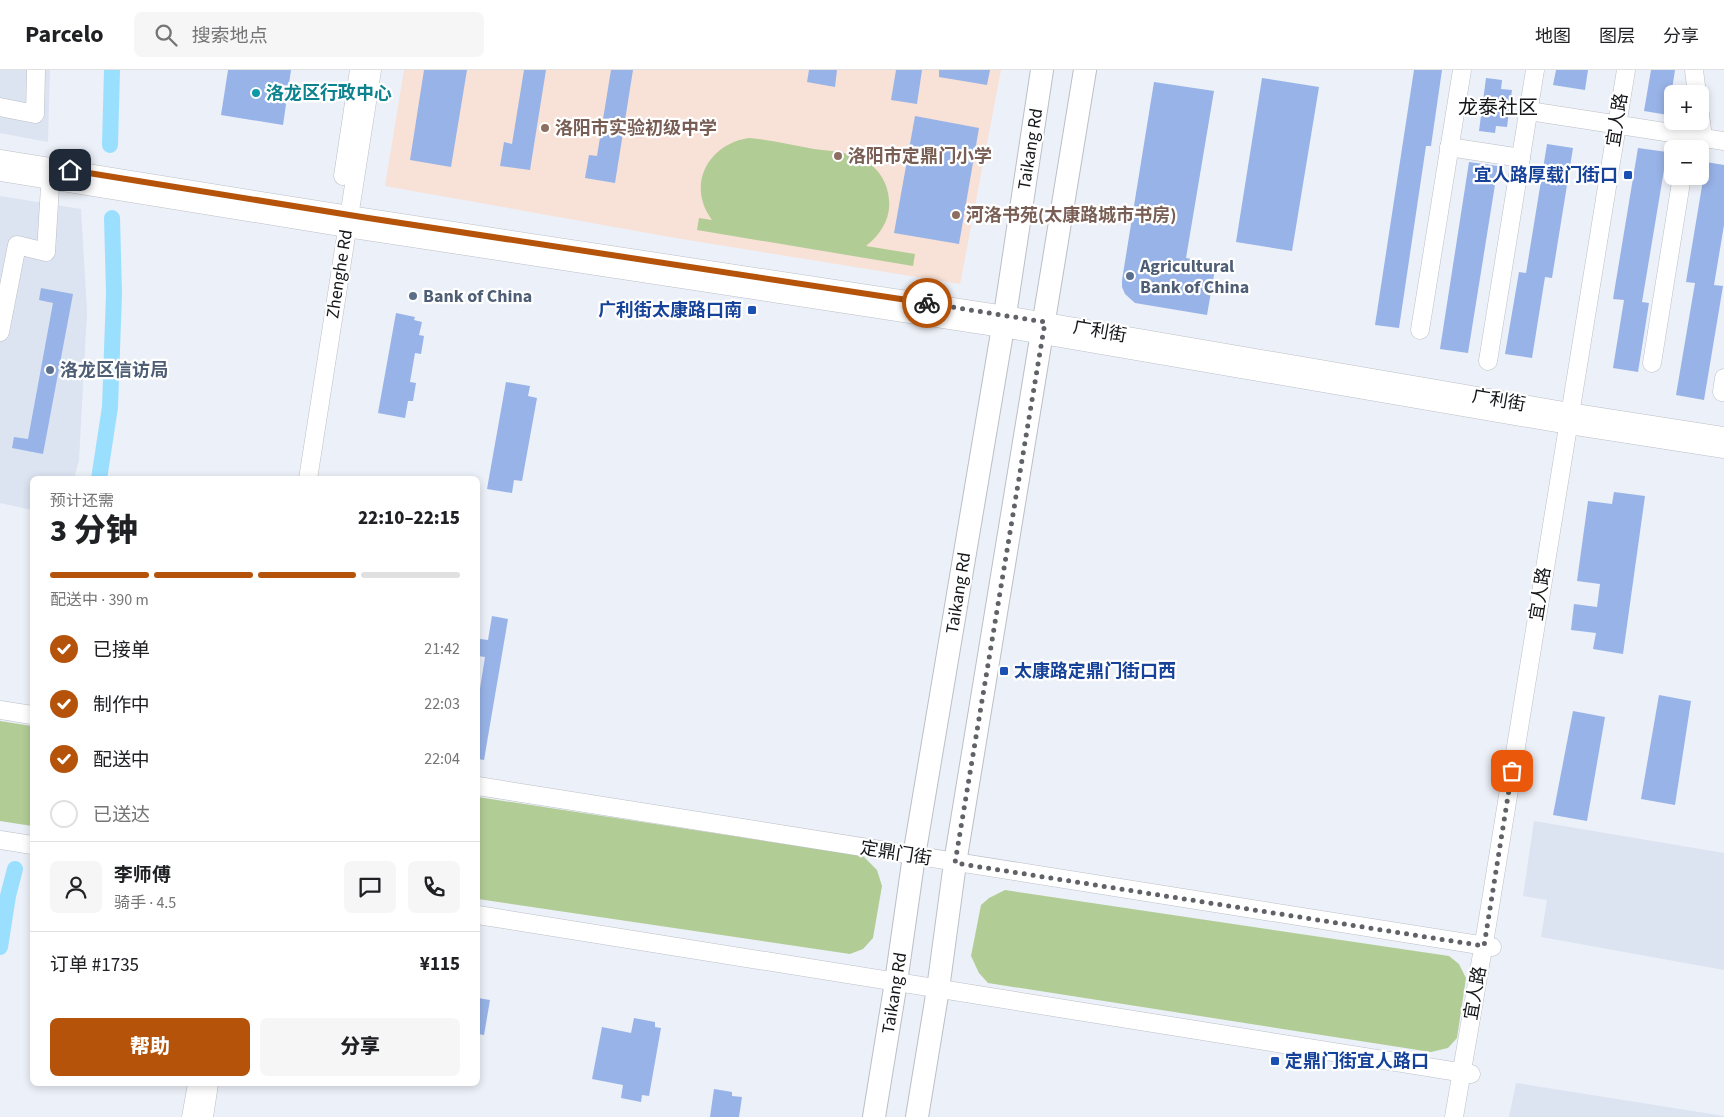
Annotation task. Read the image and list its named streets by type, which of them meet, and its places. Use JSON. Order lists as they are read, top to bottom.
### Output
{
  "streets": {
    "main road": ["Taikang Rd"],
    "street": [
      "宜人路",
      "Zhenghe Rd",
      "广利街",
      "定鼎门街"
    ]
  },
  "crossings": [
    ["宜人路", "广利街"],
    ["宜人路", "定鼎门街"],
    ["Taikang Rd", "广利街"],
    ["Taikang Rd", "定鼎门街"],
    ["Zhenghe Rd", "广利街"]
  ],
  "districts": ["龙泰社区"],
  "places": {
    "other": [
      "洛龙区行政中心",
      "洛阳市实验初级中学",
      "洛阳市定鼎门小学",
      "河洛书苑(太康路城市书房)",
      "Agricultural Bank of China",
      "Bank of China",
      "洛龙区信访局"
    ],
    "transit": [
      "宜人路厚载门街口",
      "广利街太康路口南",
      "太康路定鼎门街口西",
      "定鼎门街宜人路口"
    ]
  },
  "page": {
    "header": "Parcelo",
    "search": "搜索地点",
    "nav": ["地图", "图层", "分享"],
    "map_buttons": ["+", "−"],
    "heading": ["3 分钟", "预计还需", "22:10–22:15"],
    "panel": [
      "李师傅",
      "骑手 · 4.5",
      "订单 #1735",
      "¥115"
    ],
    "bar": "配送中 · 390 m",
    "list": [
      ["已接单", "21:42"],
      ["制作中", "22:03"],
      ["配送中", "22:04"],
      "已送达"
    ],
    "buttons": ["帮助", "分享"]
  }
}
